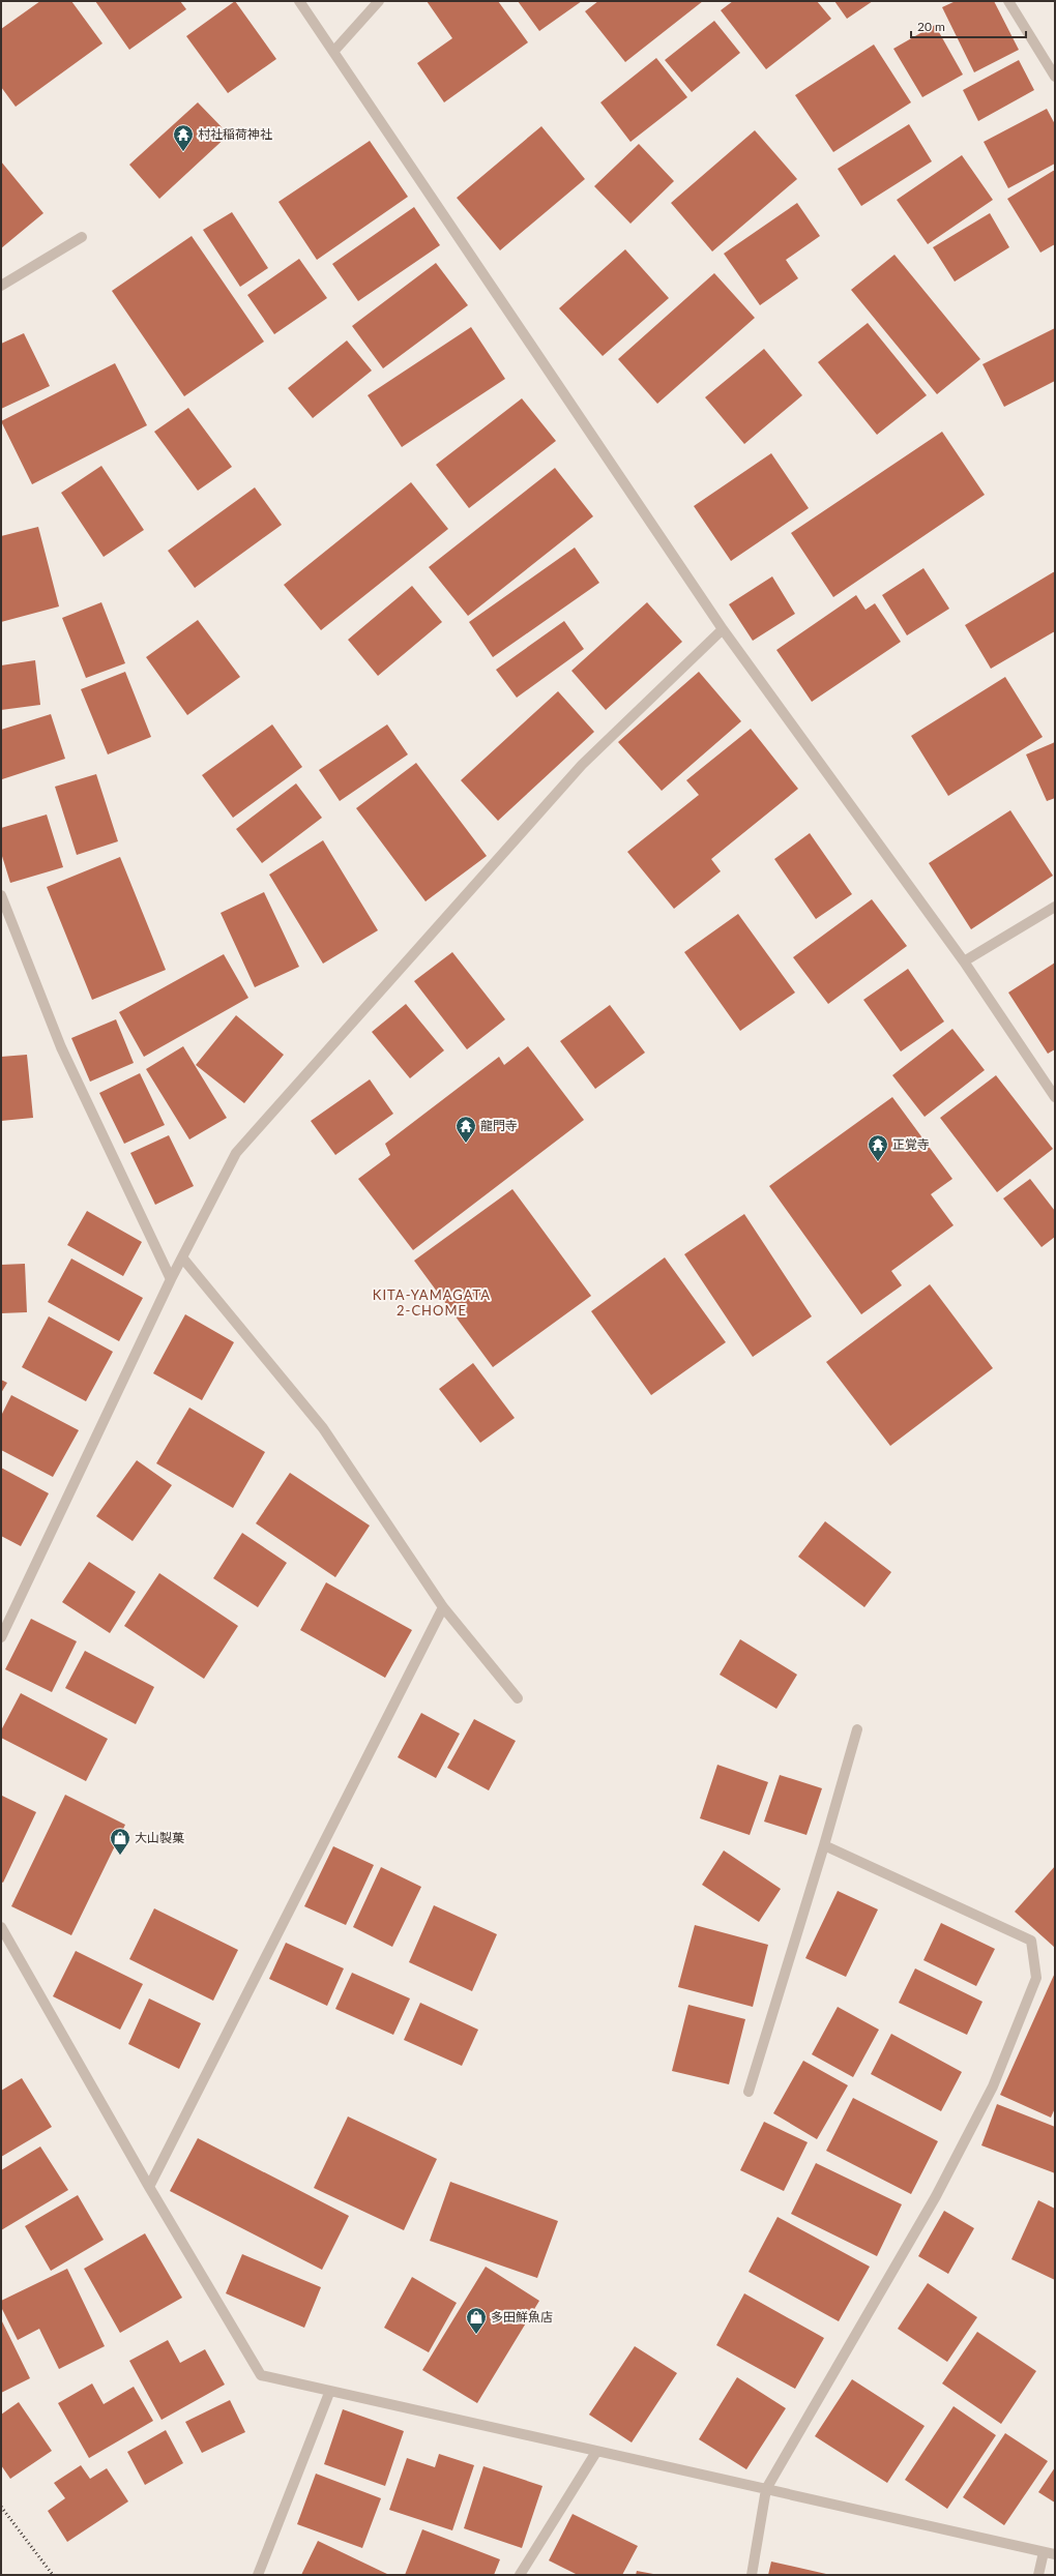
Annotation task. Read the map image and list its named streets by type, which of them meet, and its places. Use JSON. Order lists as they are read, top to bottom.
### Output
{
  "districts": ["KITA-YAMAGATA 2-CHOME"],
  "places": {
    "temple": ["村社稲荷神社", "龍門寺", "正覚寺"],
    "shop": ["大山製菓", "多田鮮魚店"]
  },
  "scale_bar": "20 m"
}
